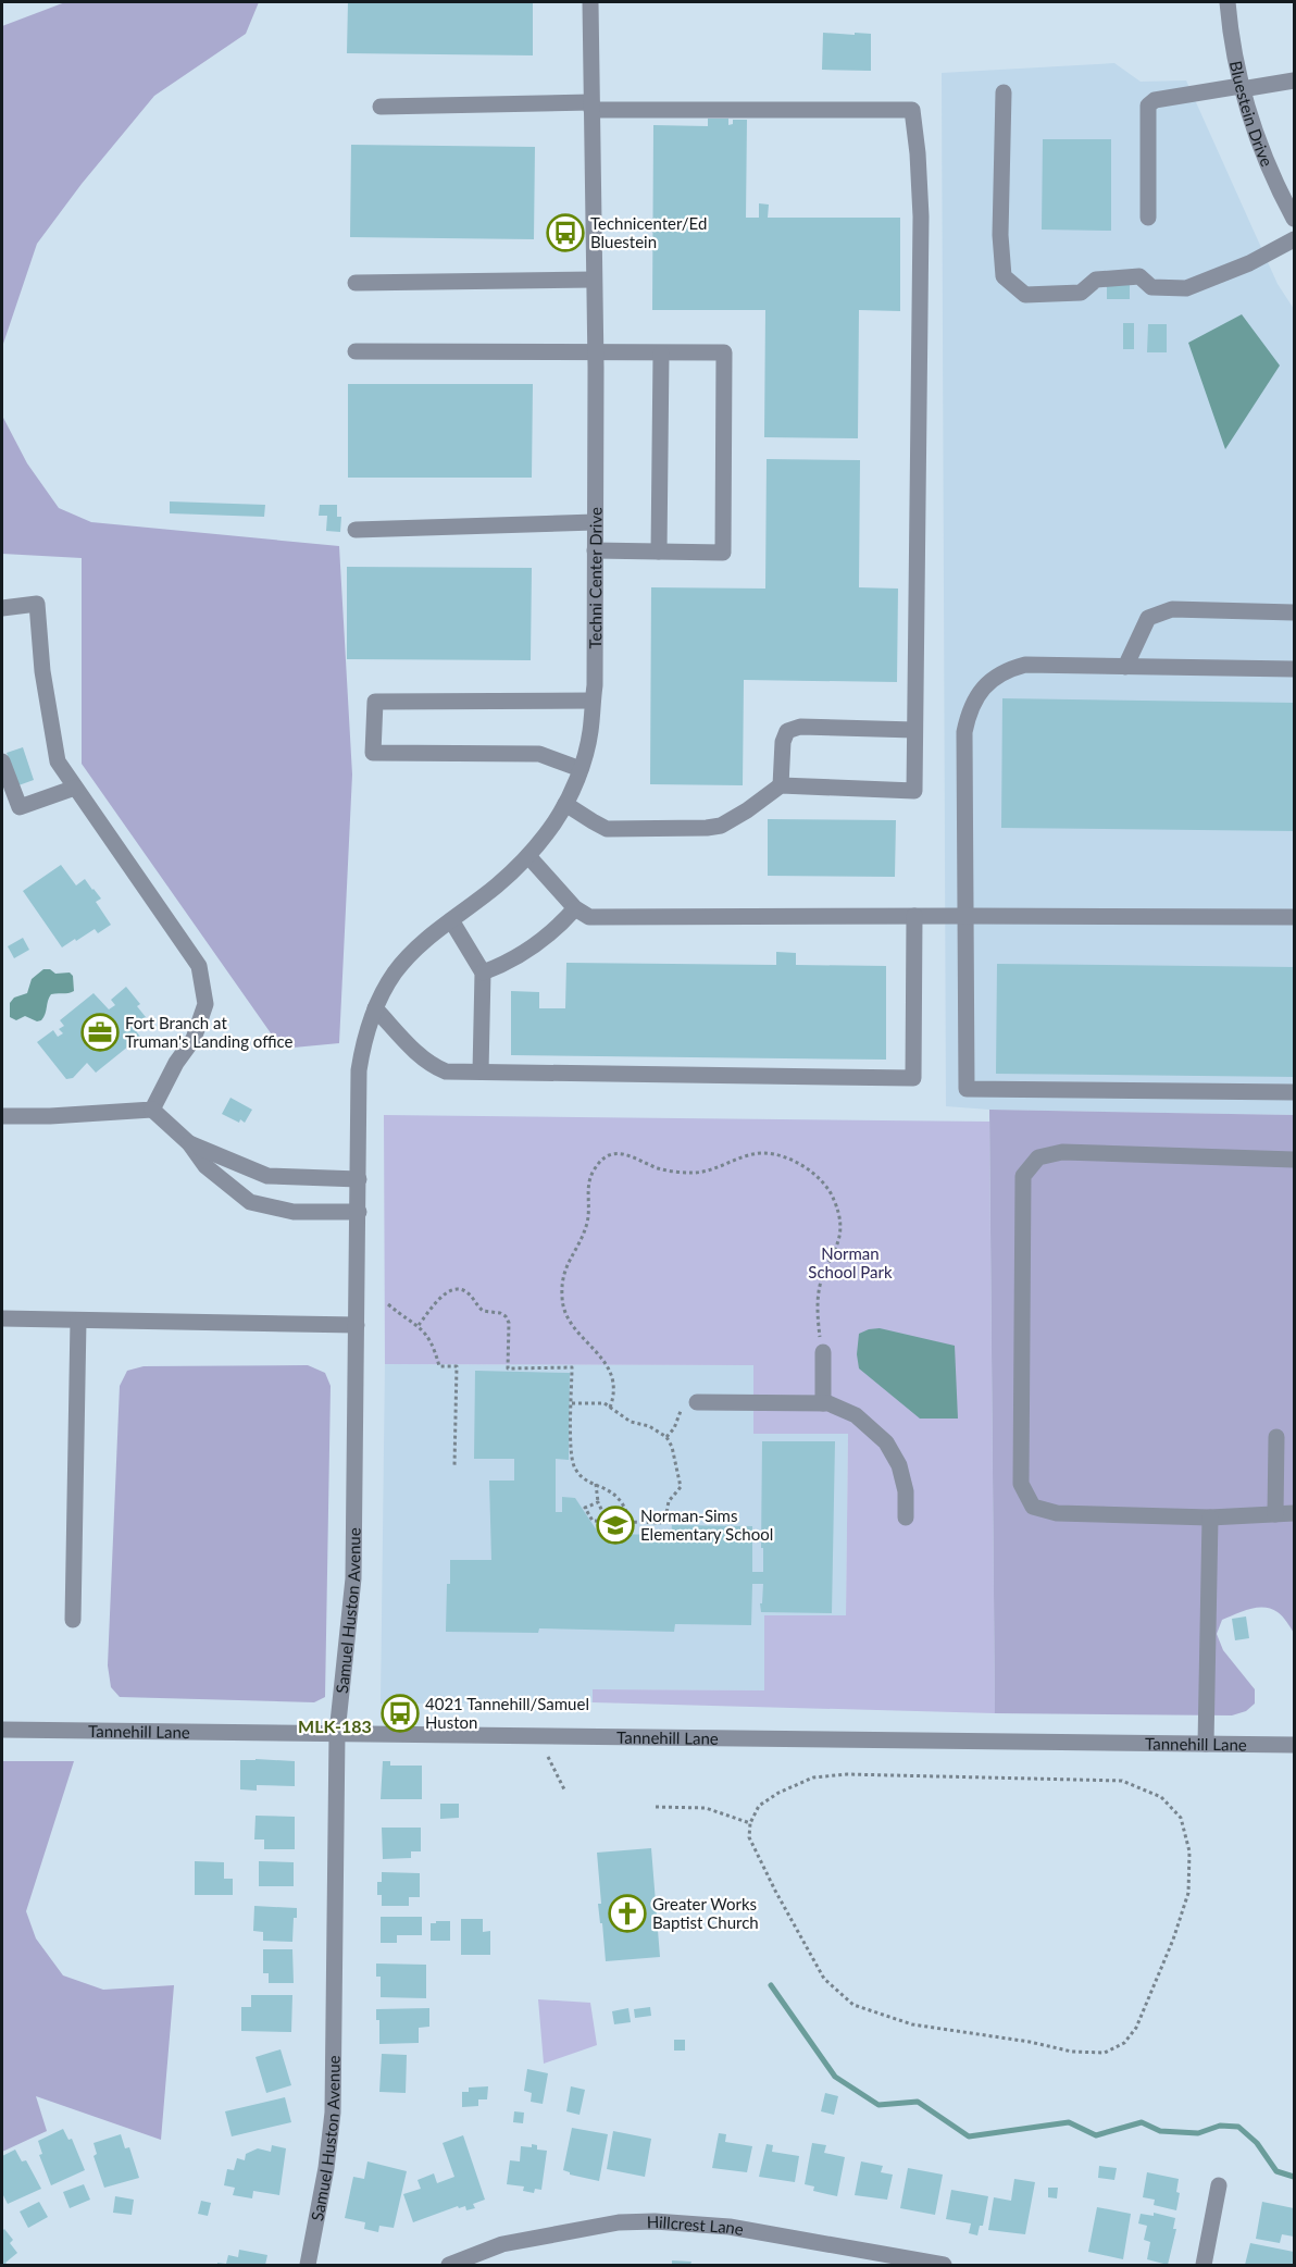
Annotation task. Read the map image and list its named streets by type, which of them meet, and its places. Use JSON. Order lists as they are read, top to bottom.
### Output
{
  "streets": {
    "street": [
      "Bluestein Drive",
      "Techni Center Drive",
      "Samuel Huston Avenue",
      "Tannehill Lane",
      "Hillcrest Lane"
    ]
  },
  "crossings": [
    ["Techni Center Drive", "Samuel Huston Avenue"],
    ["Samuel Huston Avenue", "Tannehill Lane"]
  ],
  "districts": ["MLK-183"],
  "parks": ["Norman School Park"],
  "places": {
    "bus stop": ["Technicenter/Ed Bluestein", "4021 Tannehill/Samuel Huston"],
    "office": ["Fort Branch at Truman's Landing office"],
    "school or university": ["Norman-Sims Elementary School"],
    "church": ["Greater Works Baptist Church"]
  }
}
